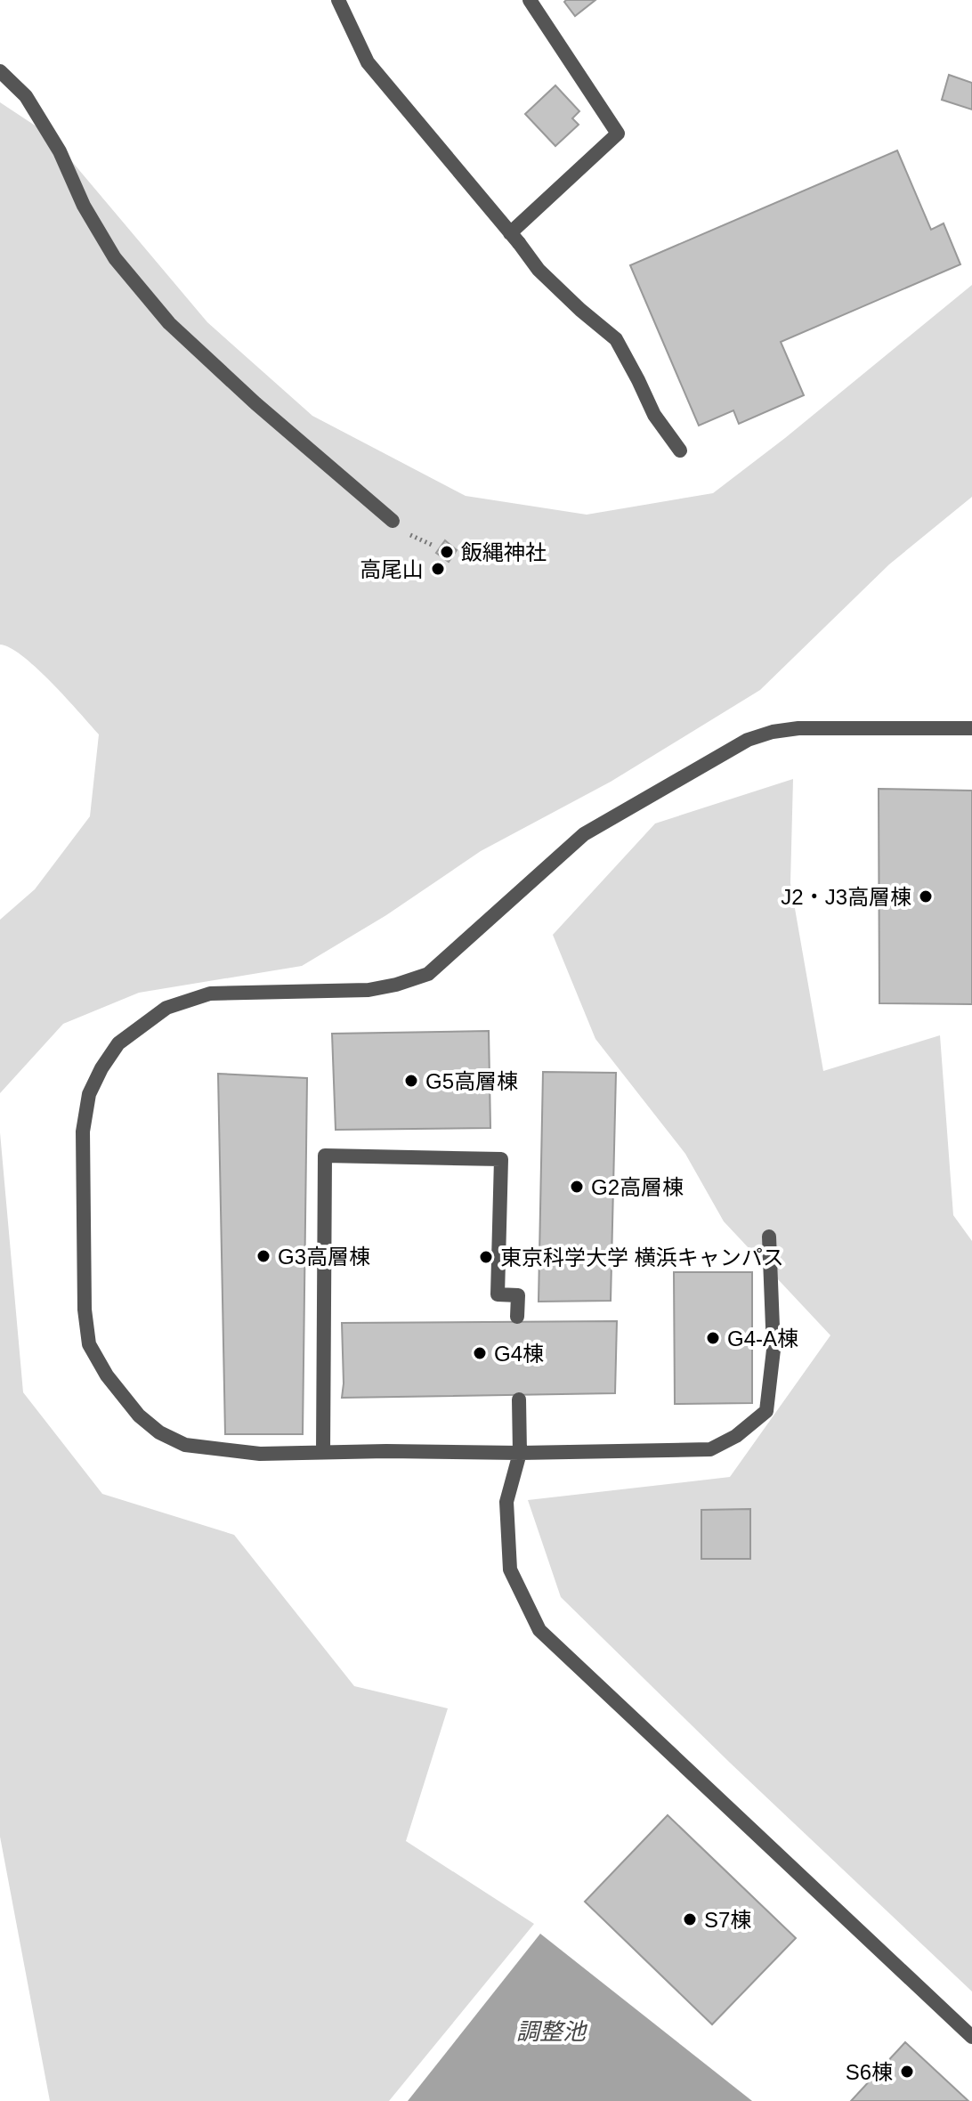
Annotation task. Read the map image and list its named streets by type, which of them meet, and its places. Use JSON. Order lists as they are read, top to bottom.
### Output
{
  "water": ["調整池"],
  "places": [
    "飯縄神社",
    "高尾山",
    "J2・J3高層棟",
    "G5高層棟",
    "G2高層棟",
    "G3高層棟",
    "東京科学大学 横浜キャンパス",
    "G4-A棟",
    "G4棟",
    "S7棟",
    "S6棟"
  ]
}
